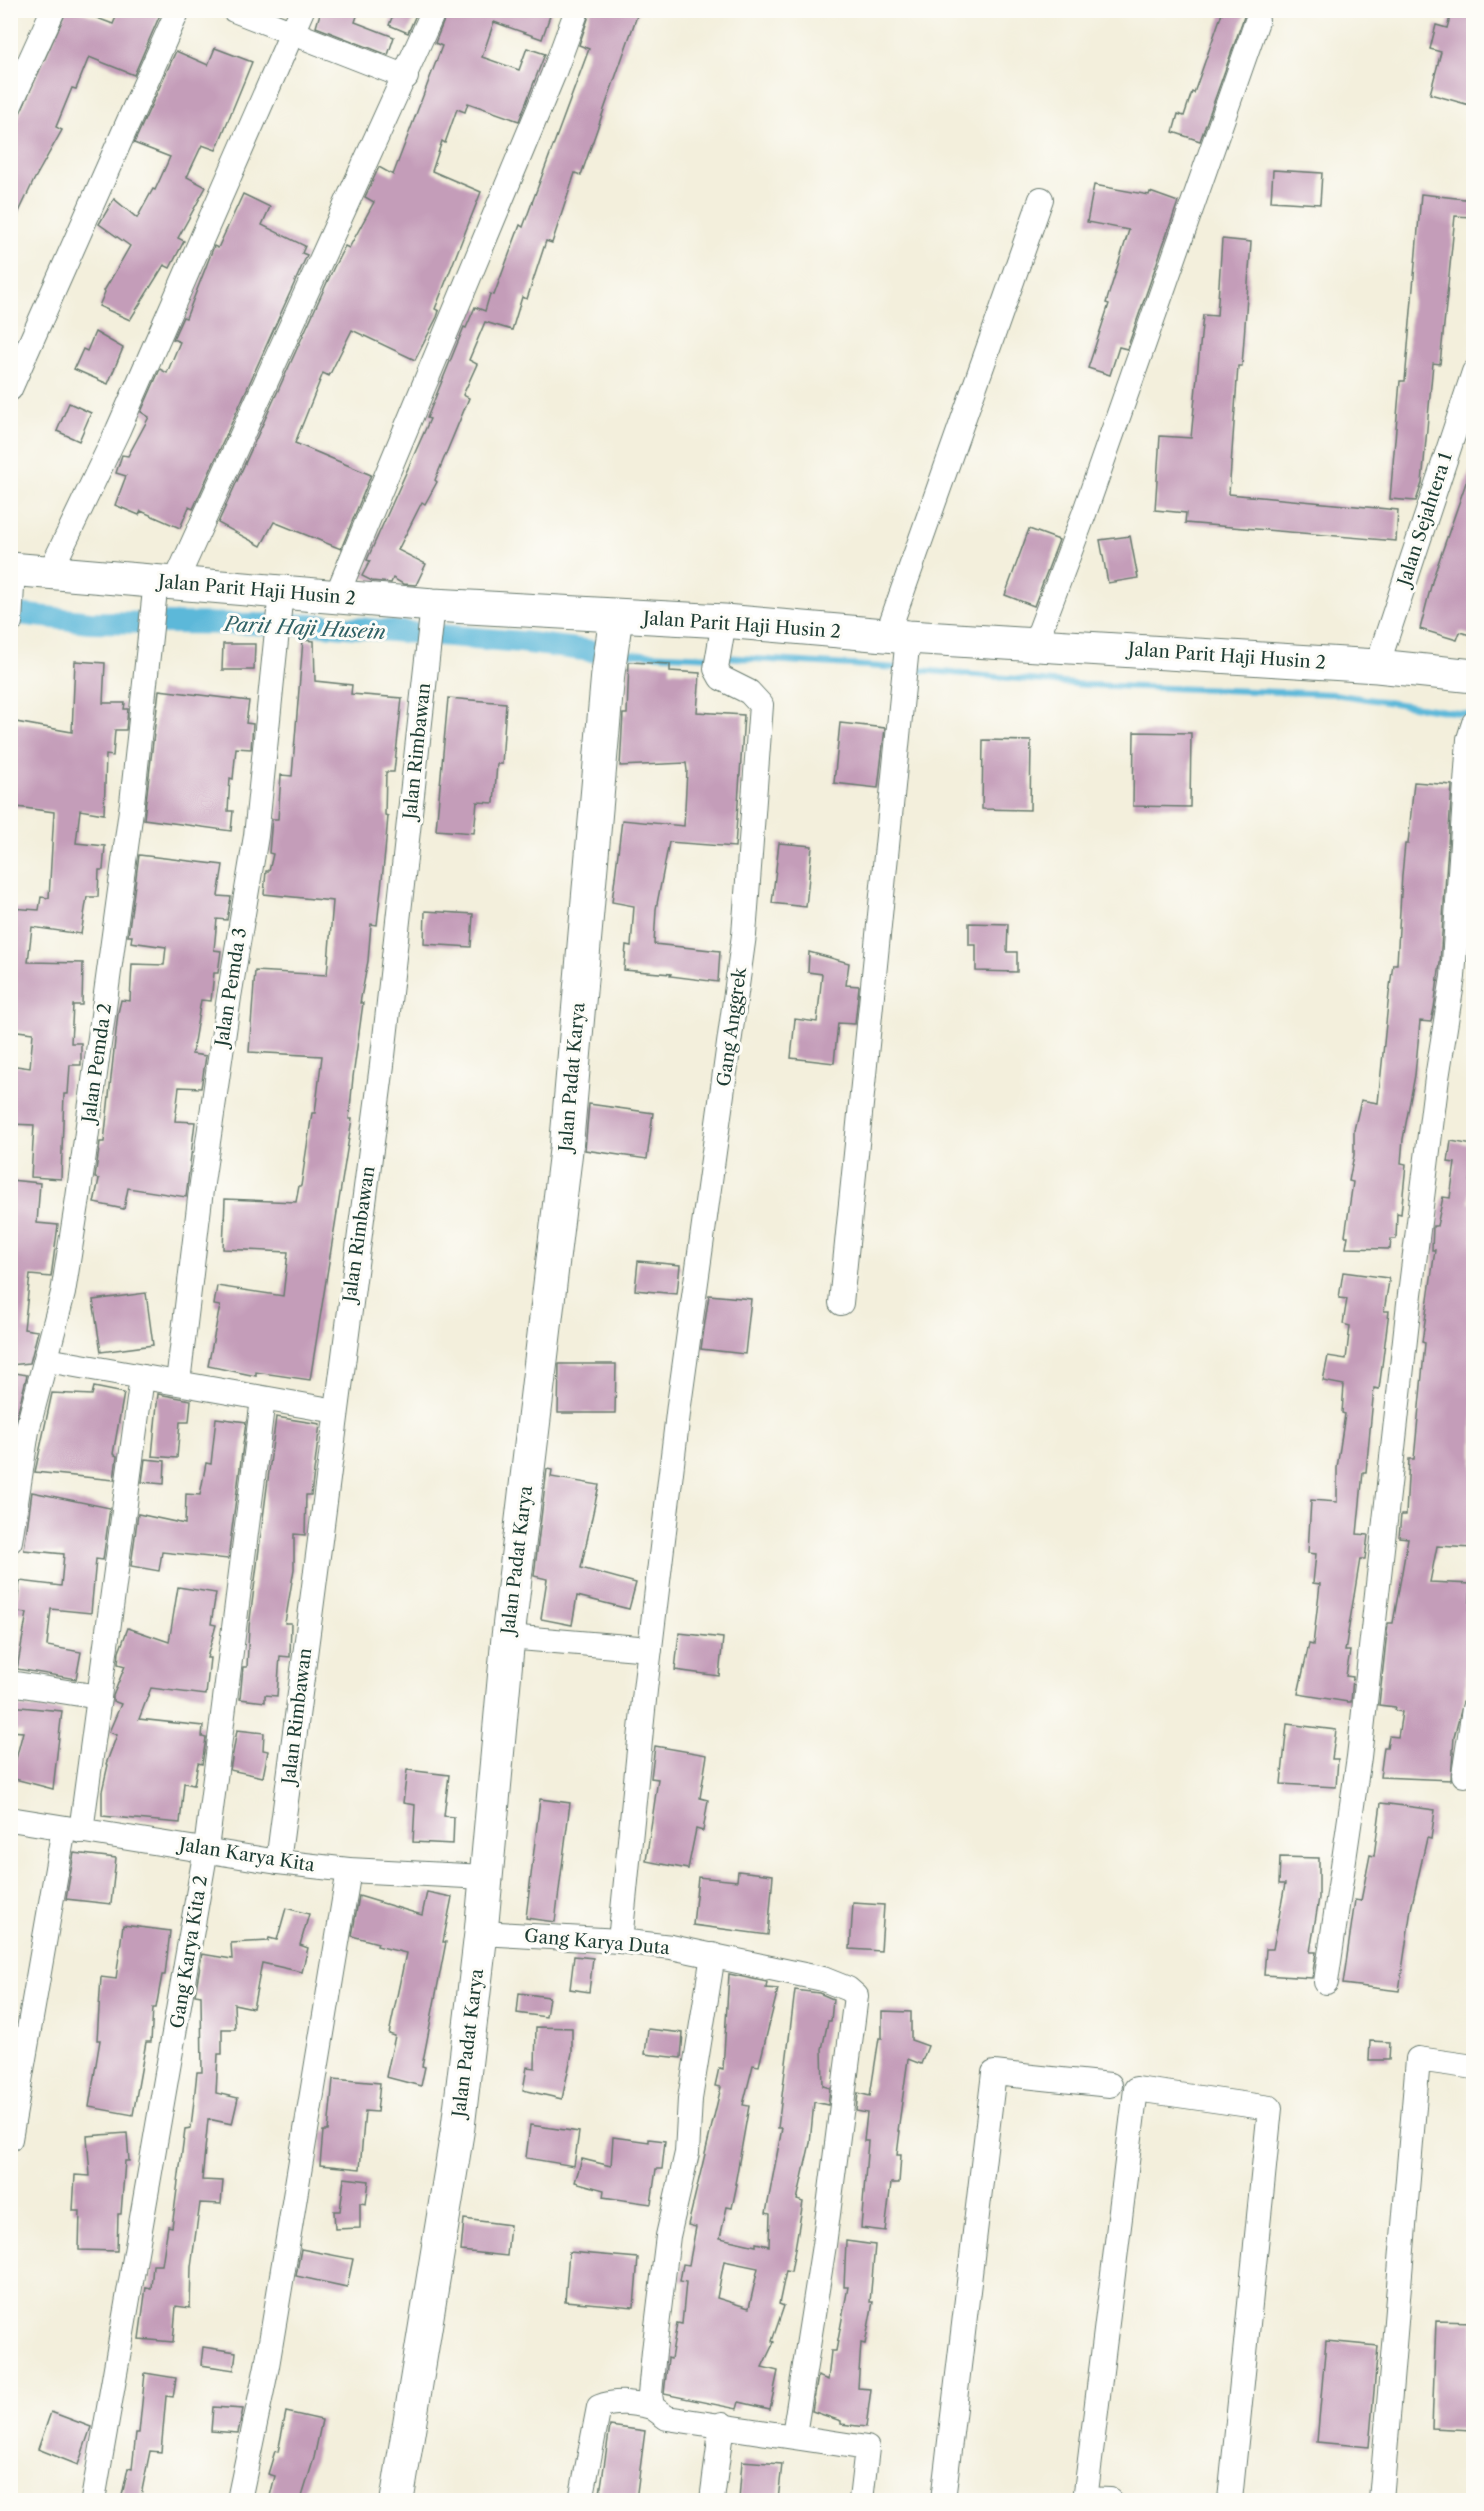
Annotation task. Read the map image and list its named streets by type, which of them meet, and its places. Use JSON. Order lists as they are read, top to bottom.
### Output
{
  "streets": {
    "street": [
      "Jalan Sejahtera 1",
      "Jalan Parit Haji Husin 2",
      "Jalan Rimbawan",
      "Jalan Pemda 3",
      "Gang Anggrek",
      "Jalan Pemda 2",
      "Jalan Padat Karya",
      "Jalan Karya Kita",
      "Gang Karya Duta",
      "Gang Karya Kita 2"
    ]
  },
  "crossings": [
    ["Jalan Sejahtera 1", "Jalan Parit Haji Husin 2"],
    ["Jalan Parit Haji Husin 2", "Jalan Rimbawan"],
    ["Jalan Parit Haji Husin 2", "Jalan Pemda 3"],
    ["Jalan Parit Haji Husin 2", "Gang Anggrek"],
    ["Jalan Parit Haji Husin 2", "Jalan Pemda 2"],
    ["Jalan Parit Haji Husin 2", "Jalan Padat Karya"],
    ["Jalan Rimbawan", "Jalan Karya Kita"],
    ["Jalan Padat Karya", "Jalan Karya Kita"],
    ["Jalan Padat Karya", "Gang Karya Duta"],
    ["Jalan Karya Kita", "Gang Karya Kita 2"]
  ],
  "water": ["Parit Haji Husein"]
}
